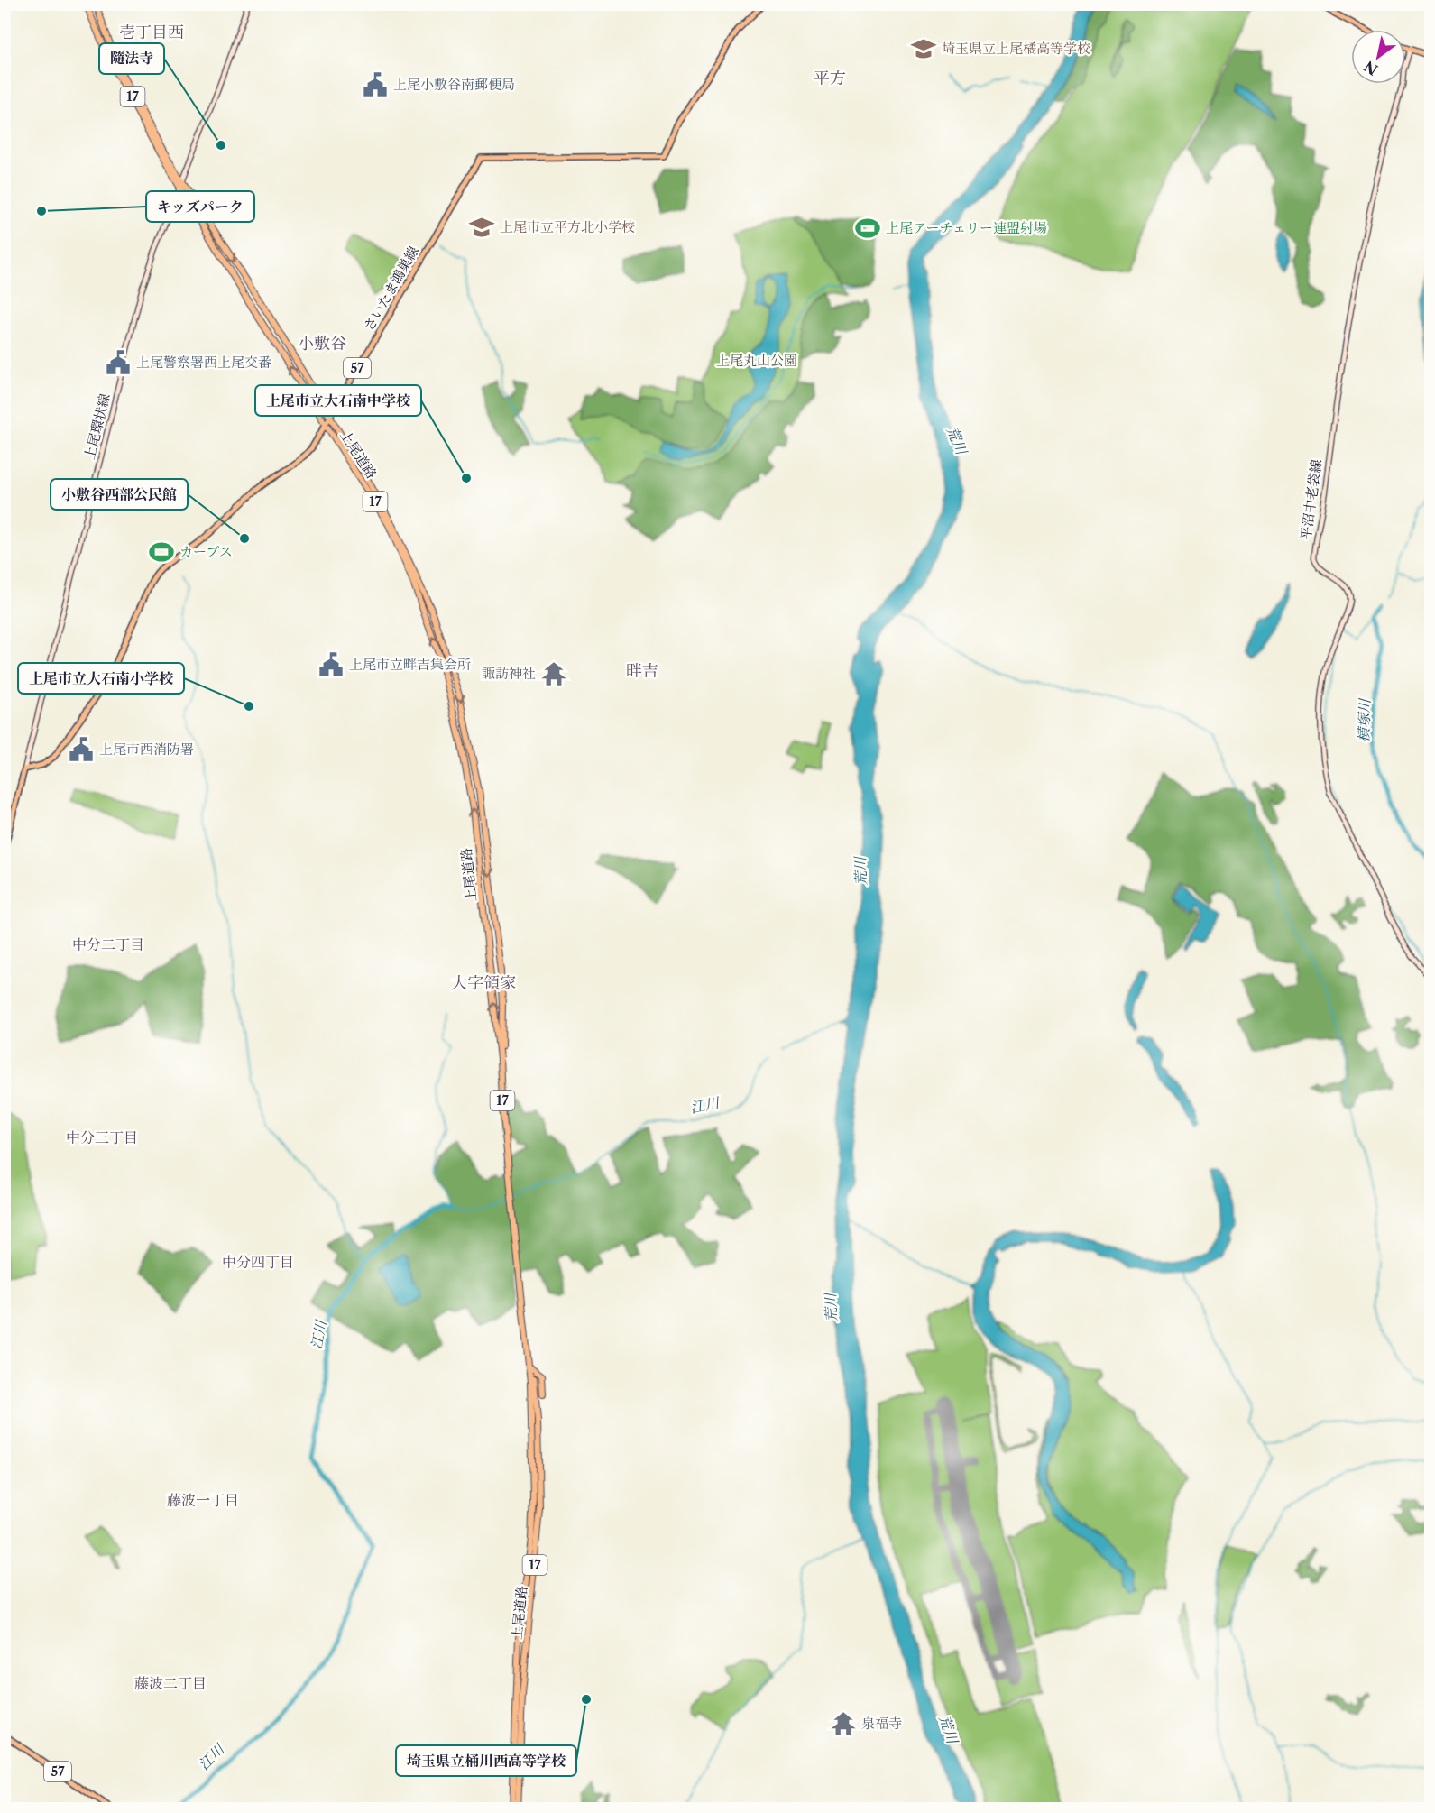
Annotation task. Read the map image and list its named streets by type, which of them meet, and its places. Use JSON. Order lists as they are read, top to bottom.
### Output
{
  "streets": {
    "highway": ["17", "上尾道路"],
    "main road": [
      "さいたま鴻巣線",
      "57",
      "上尾環状線",
      "平沼中老袋線"
    ]
  },
  "crossings": [
    ["さいたま鴻巣線", "上尾環状線"],
    ["さいたま鴻巣線", "上尾道路"],
    ["上尾環状線", "上尾道路"]
  ],
  "districts": [
    "壱丁目西",
    "平方",
    "小敷谷",
    "畔吉",
    "中分二丁目",
    "大字領家",
    "中分三丁目",
    "中分四丁目",
    "藤波一丁目",
    "藤波二丁目"
  ],
  "water": ["荒川", "横塚川", "江川"],
  "parks": ["上尾丸山公園"],
  "places": {
    "school or university": ["埼玉県立上尾橘高等学校", "上尾市立平方北小学校"],
    "public building": [
      "上尾小敷谷南郵便局",
      "上尾警察署西上尾交番",
      "上尾市立畔吉集会所",
      "上尾市西消防署"
    ],
    "other": [
      "隨法寺",
      "キッズパーク",
      "上尾市立大石南中学校",
      "小敷谷西部公民館",
      "上尾市立大石南小学校",
      "埼玉県立桶川西高等学校"
    ],
    "sports": ["上尾アーチェリー連盟射場", "カーブス"],
    "temple": ["諏訪神社", "泉福寺"]
  },
  "north": "bottom left"
}
